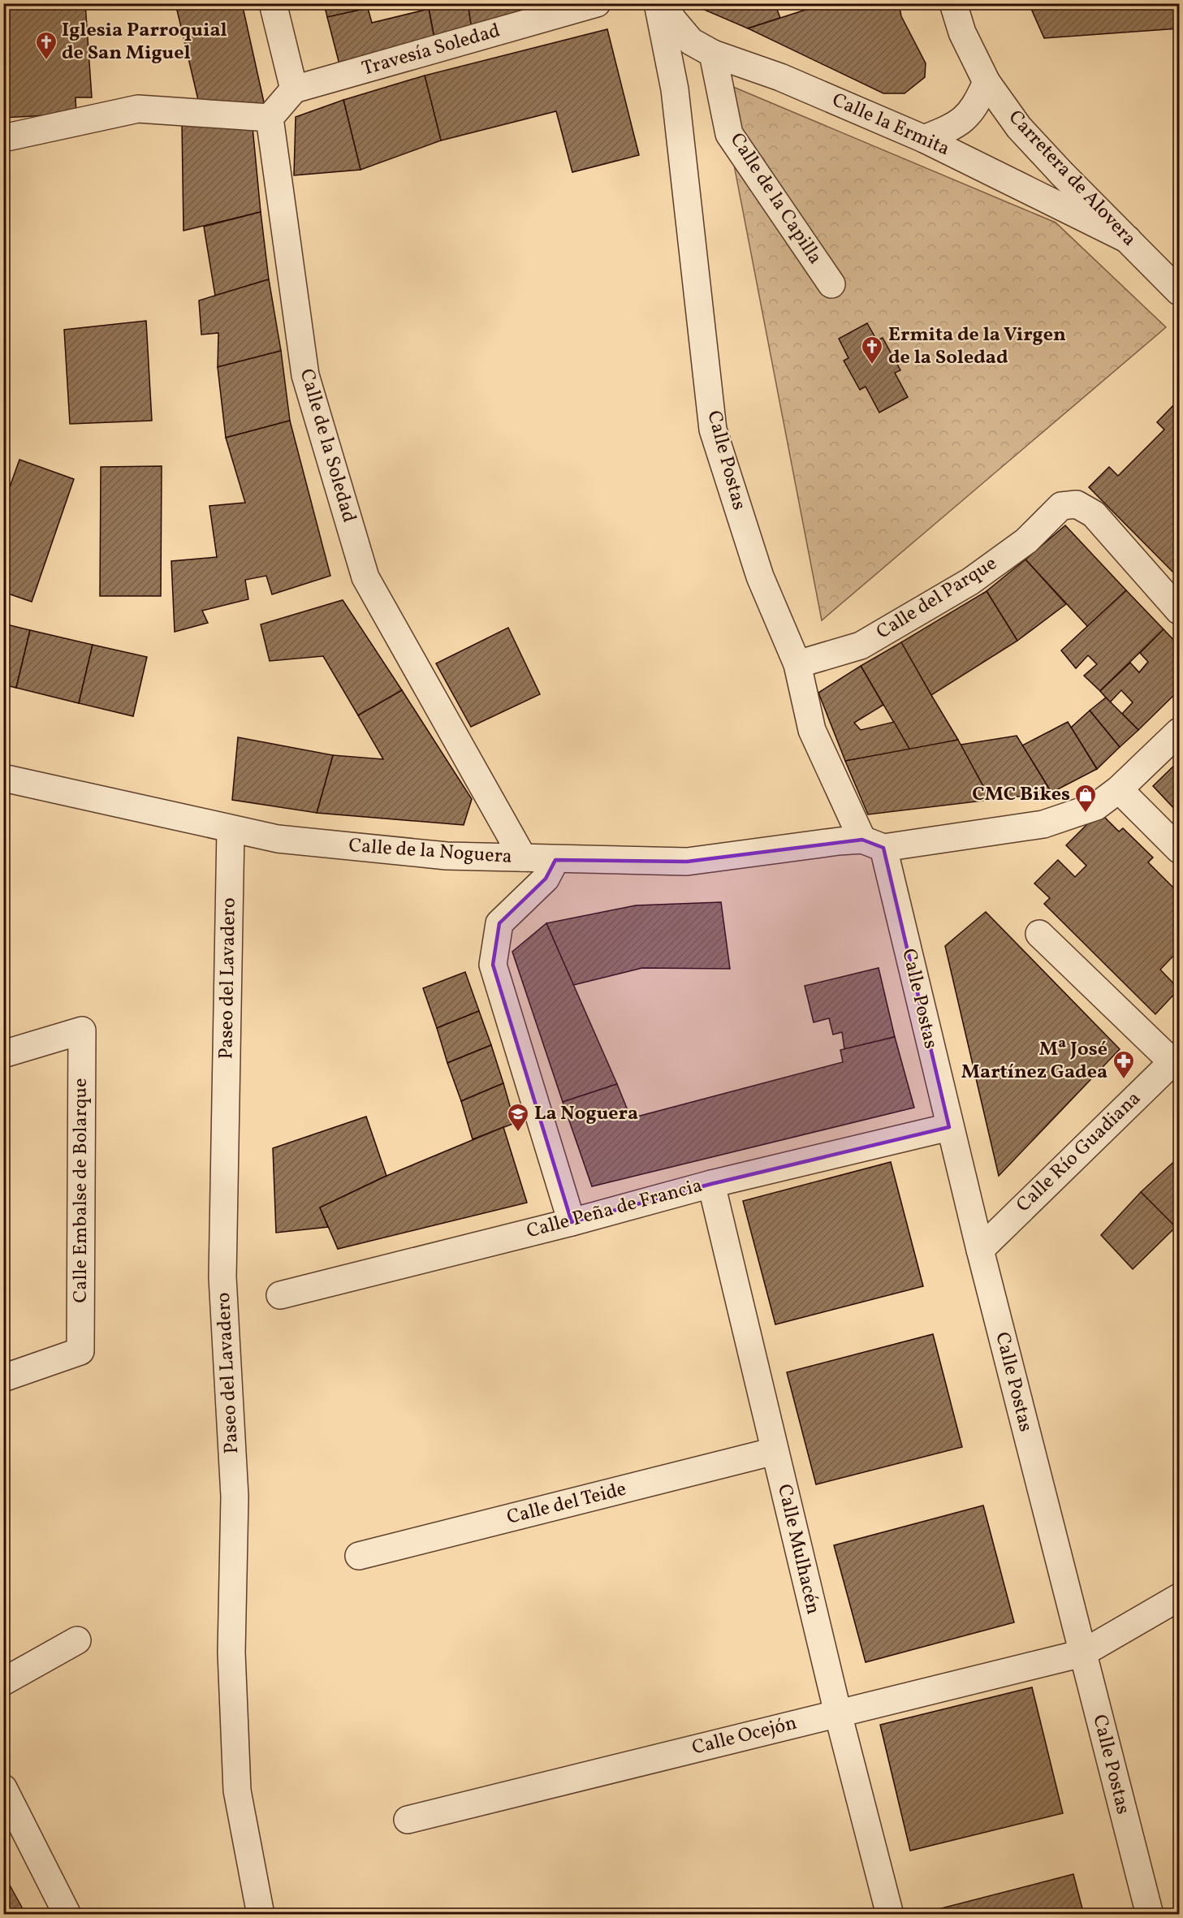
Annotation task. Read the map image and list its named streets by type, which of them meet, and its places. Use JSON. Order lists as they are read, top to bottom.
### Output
{
  "streets": {
    "street": [
      "Travesía Soledad",
      "Calle la Ermita",
      "Carretera de Alovera",
      "Calle de la Capilla",
      "Calle de la Soledad",
      "Calle Postas",
      "Calle del Parque",
      "Calle de la Noguera",
      "Paseo del Lavadero",
      "Calle Río Guadiana",
      "Calle Embalse de Bolarque",
      "Calle Peña de Francia",
      "Calle del Teide",
      "Calle Mulhacén",
      "Calle Ocejón"
    ]
  },
  "crossings": [
    ["Calle la Ermita", "Carretera de Alovera"],
    ["Calle la Ermita", "Calle de la Capilla"],
    ["Calle de la Soledad", "Calle de la Noguera"],
    ["Calle Postas", "Calle del Parque"],
    ["Calle Postas", "Calle de la Noguera"],
    ["Calle Postas", "Calle Río Guadiana"],
    ["Calle Postas", "Calle Peña de Francia"],
    ["Calle Postas", "Calle Ocejón"],
    ["Calle de la Noguera", "Paseo del Lavadero"],
    ["Calle Peña de Francia", "Calle Mulhacén"],
    ["Calle del Teide", "Calle Mulhacén"],
    ["Calle Mulhacén", "Calle Ocejón"]
  ],
  "places": {
    "church": ["Iglesia Parroquial de San Miguel", "Ermita de la Virgen de la Soledad"],
    "shop": ["CMC Bikes"],
    "pharmacy": ["Mª José Martínez Gadea"],
    "school or university": ["La Noguera"]
  }
}
